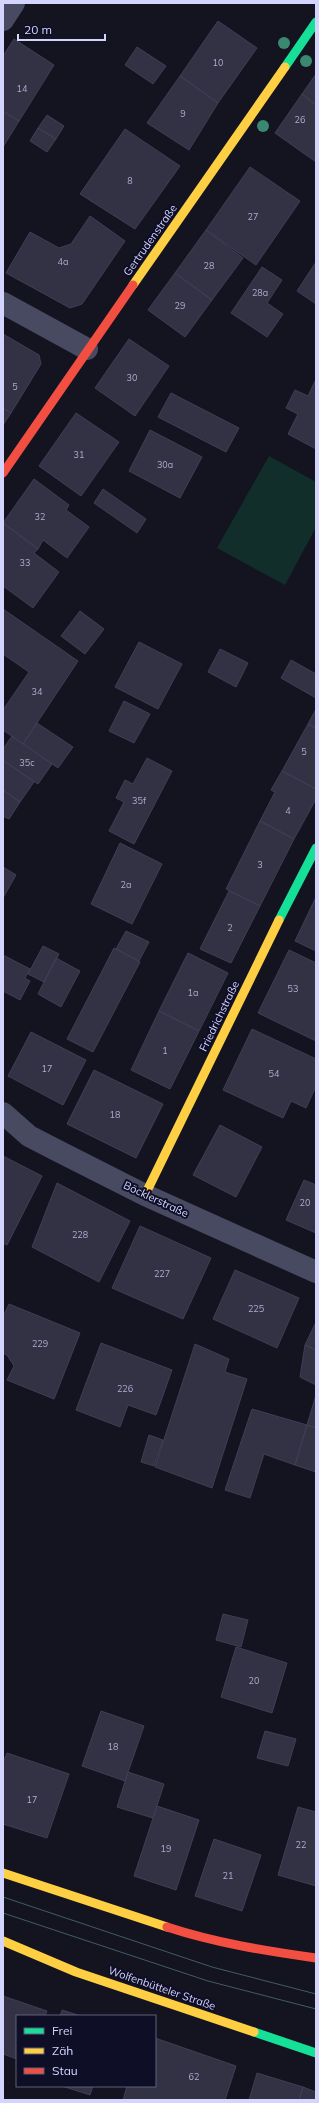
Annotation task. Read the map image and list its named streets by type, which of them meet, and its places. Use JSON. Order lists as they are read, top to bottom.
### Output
{
  "streets": {
    "street": [
      "Gertrudenstraße",
      "Friedrichstraße",
      "Böcklerstraße",
      "Wolfenbütteler Straße"
    ]
  },
  "crossings": [
    ["Friedrichstraße", "Böcklerstraße"]
  ],
  "house_numbers": [
    "10",
    "14",
    "9",
    "26",
    "8",
    "27",
    "4a",
    "28",
    "28a",
    "29",
    "30",
    "5",
    "31",
    "30a",
    "32",
    "33",
    "34",
    "5",
    "35c",
    "35f",
    "4",
    "3",
    "2a",
    "2",
    "53",
    "1a",
    "1",
    "17",
    "54",
    "18",
    "20",
    "228",
    "227",
    "225",
    "229",
    "226",
    "20",
    "18",
    "17",
    "22",
    "19",
    "21",
    "62"
  ],
  "legend": ["Frei", "Zäh", "Stau"],
  "scale_bar": "20 m"
}
